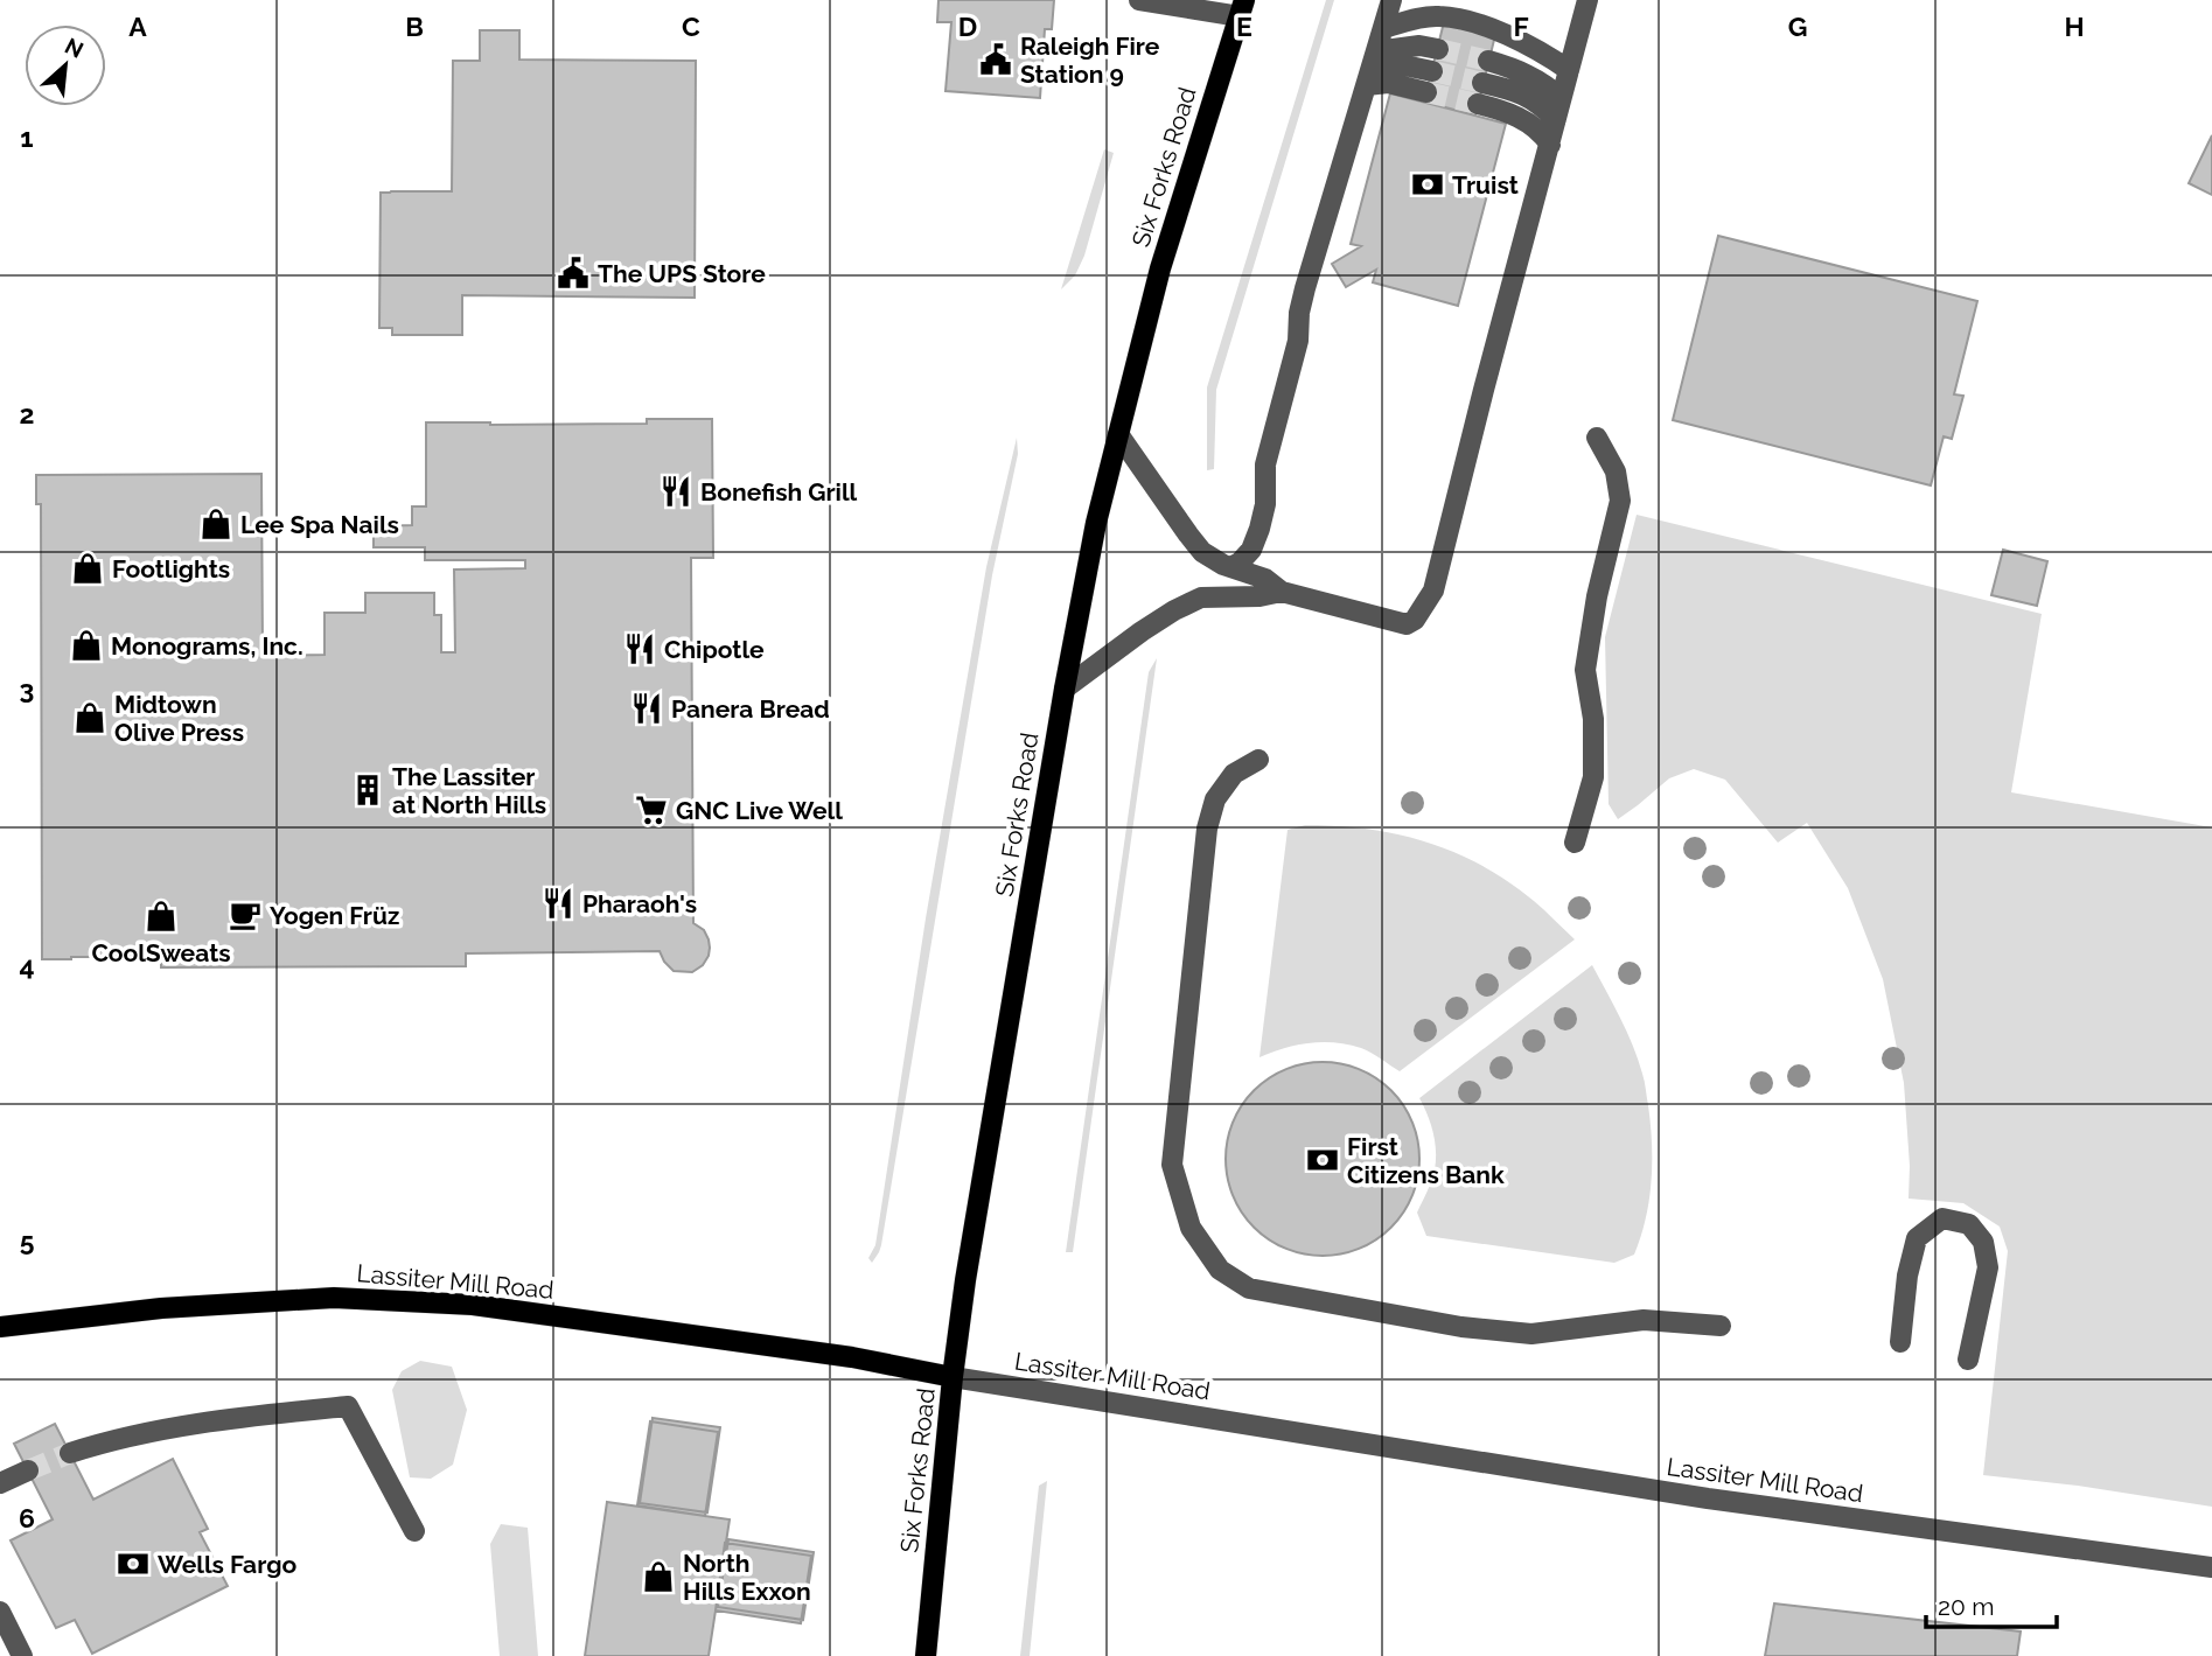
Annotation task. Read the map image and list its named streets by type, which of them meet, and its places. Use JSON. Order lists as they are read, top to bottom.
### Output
{
  "streets": {
    "main road": ["Six Forks Road", "Lassiter Mill Road"]
  },
  "crossings": [
    ["Six Forks Road", "Lassiter Mill Road"]
  ],
  "places": {
    "public building": ["Raleigh Fire Station 9", "The UPS Store"],
    "bank": ["Truist", "First Citizens Bank", "Wells Fargo"],
    "restaurant": [
      "Bonefish Grill",
      "Chipotle",
      "Panera Bread",
      "Pharaoh's"
    ],
    "shop": [
      "Lee Spa Nails",
      "Footlights",
      "Monograms, Inc.",
      "Midtown Olive Press",
      "CoolSweats",
      "North Hills Exxon"
    ],
    "building": ["The Lassiter at North Hills"],
    "supermarket": ["GNC Live Well"],
    "cafe": ["Yogen Früz"]
  },
  "scale_bar": "20 m",
  "north": "top right",
  "grid": {
    "columns": [
      "A",
      "B",
      "C",
      "D",
      "E",
      "F",
      "G",
      "H"
    ],
    "rows": [
      "1",
      "2",
      "3",
      "4",
      "5",
      "6"
    ]
  }
}
